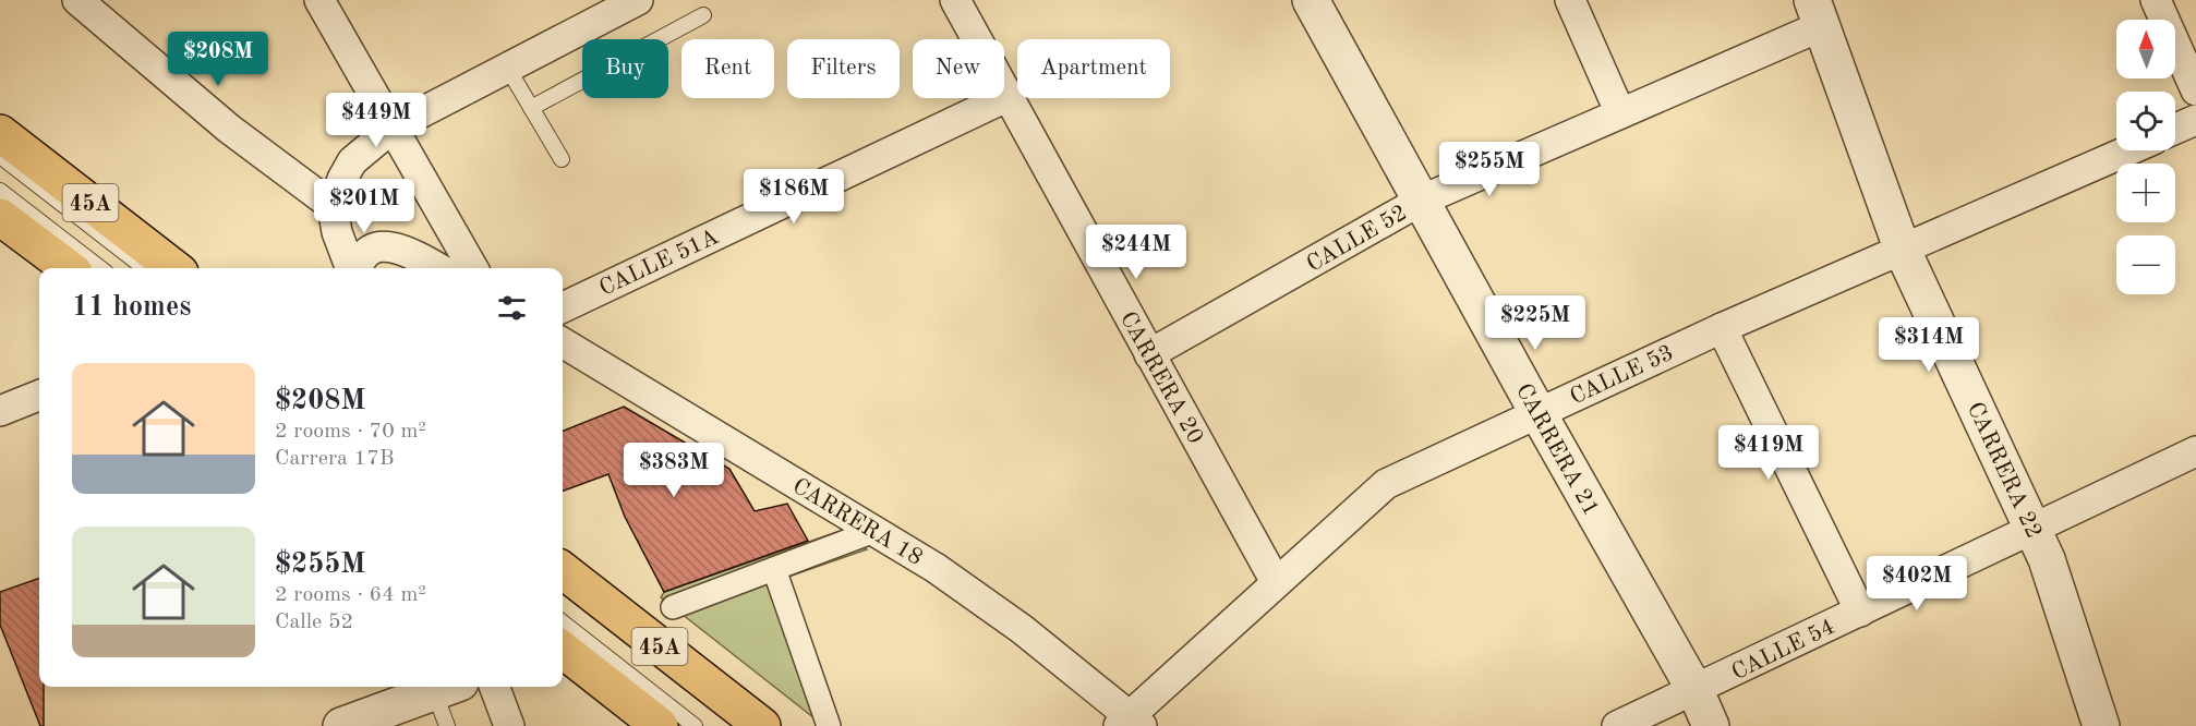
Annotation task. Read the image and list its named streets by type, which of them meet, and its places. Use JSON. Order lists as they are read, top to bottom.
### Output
{
  "streets": {
    "main road": ["45A"],
    "street": [
      "CALLE 52",
      "CALLE 51A",
      "CALLE 53",
      "CARRERA 20",
      "CARRERA 21",
      "CARRERA 22",
      "CARRERA 18",
      "CALLE 54"
    ]
  },
  "crossings": [
    ["CALLE 52", "CARRERA 20"],
    ["CALLE 52", "CARRERA 21"],
    ["CALLE 52", "CARRERA 22"],
    ["CALLE 51A", "CARRERA 20"],
    ["CALLE 53", "CARRERA 20"],
    ["CALLE 53", "CARRERA 21"],
    ["CALLE 53", "CARRERA 22"],
    ["CALLE 53", "CARRERA 18"],
    ["CARRERA 21", "CALLE 54"],
    ["CARRERA 22", "CALLE 54"]
  ],
  "north": "top",
  "page": {
    "map_buttons": ["+", "−"],
    "price": [
      "$208M",
      "$449M",
      "$255M",
      "$186M",
      "$201M",
      "$244M",
      "$225M",
      "$314M",
      "$419M",
      "$383M",
      "$402M"
    ],
    "chip": [
      "Buy",
      "Rent",
      "Filters",
      "New",
      "Apartment"
    ],
    "heading": "11 homes",
    "list": [
      {
        "name": "$208M",
        "note": "2 rooms · 70 m² · Carrera 17B"
      },
      {
        "name": "$255M",
        "note": "2 rooms · 64 m² · Calle 52"
      }
    ]
  }
}
